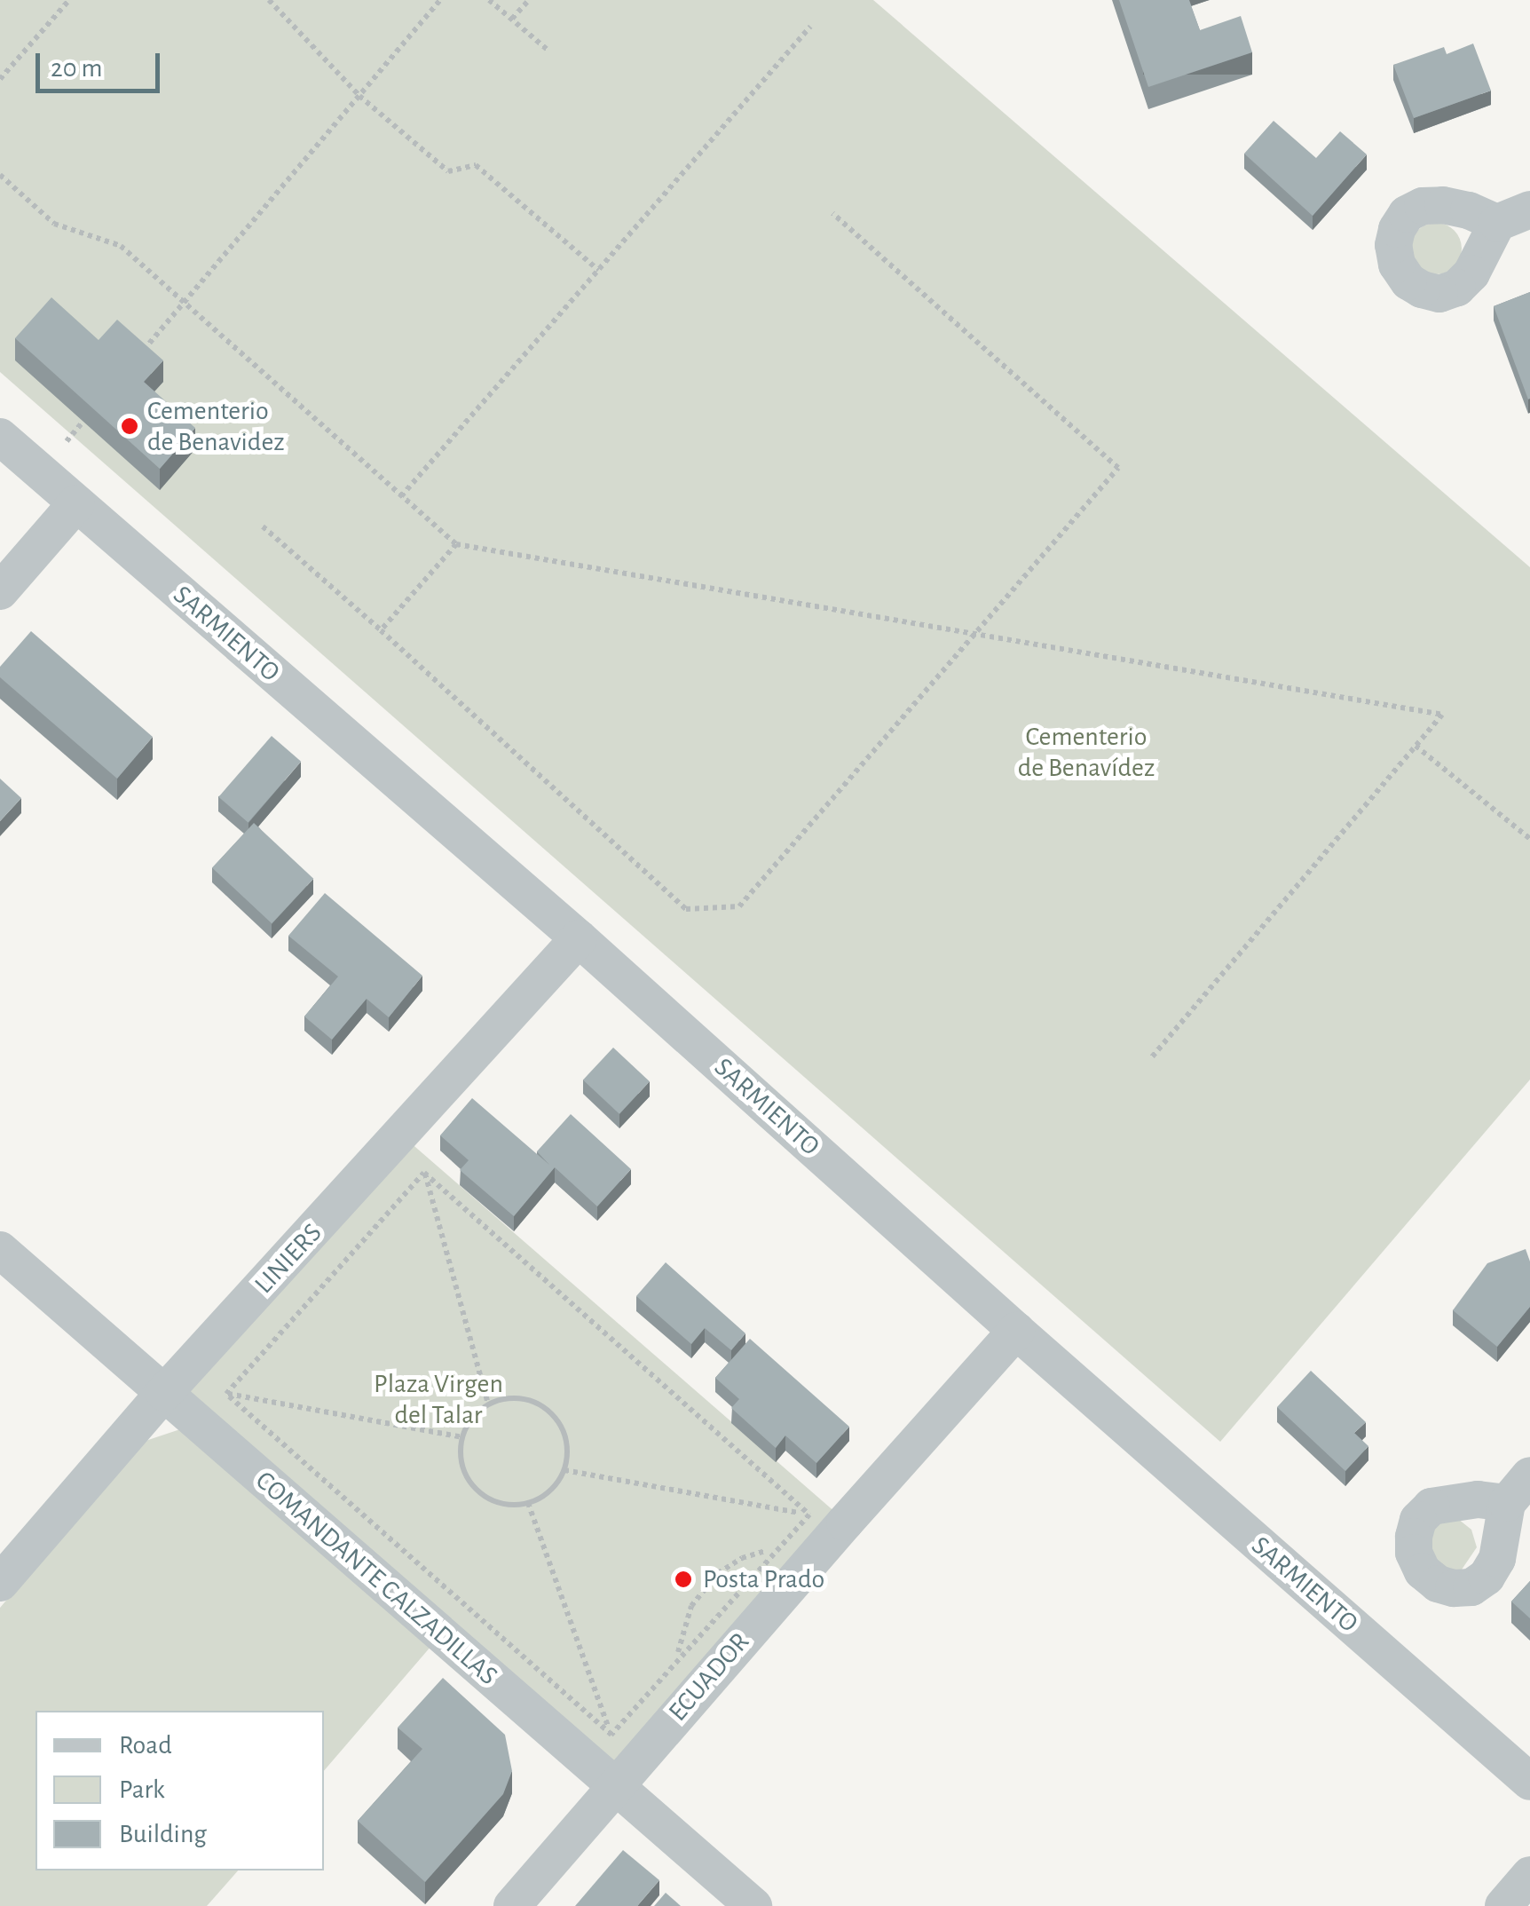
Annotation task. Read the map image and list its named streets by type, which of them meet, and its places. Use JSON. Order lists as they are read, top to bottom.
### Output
{
  "streets": {
    "street": [
      "SARMIENTO",
      "LINIERS",
      "COMANDANTE CALZADILLAS",
      "ECUADOR"
    ]
  },
  "crossings": [
    ["SARMIENTO", "LINIERS"],
    ["SARMIENTO", "ECUADOR"],
    ["LINIERS", "COMANDANTE CALZADILLAS"],
    ["COMANDANTE CALZADILLAS", "ECUADOR"]
  ],
  "parks": ["Cementerio de Benavídez", "Plaza Virgen del Talar"],
  "places": ["Cementerio de Benavidez", "Posta Prado"],
  "legend": ["Road", "Park", "Building"],
  "scale_bar": "20 m"
}
